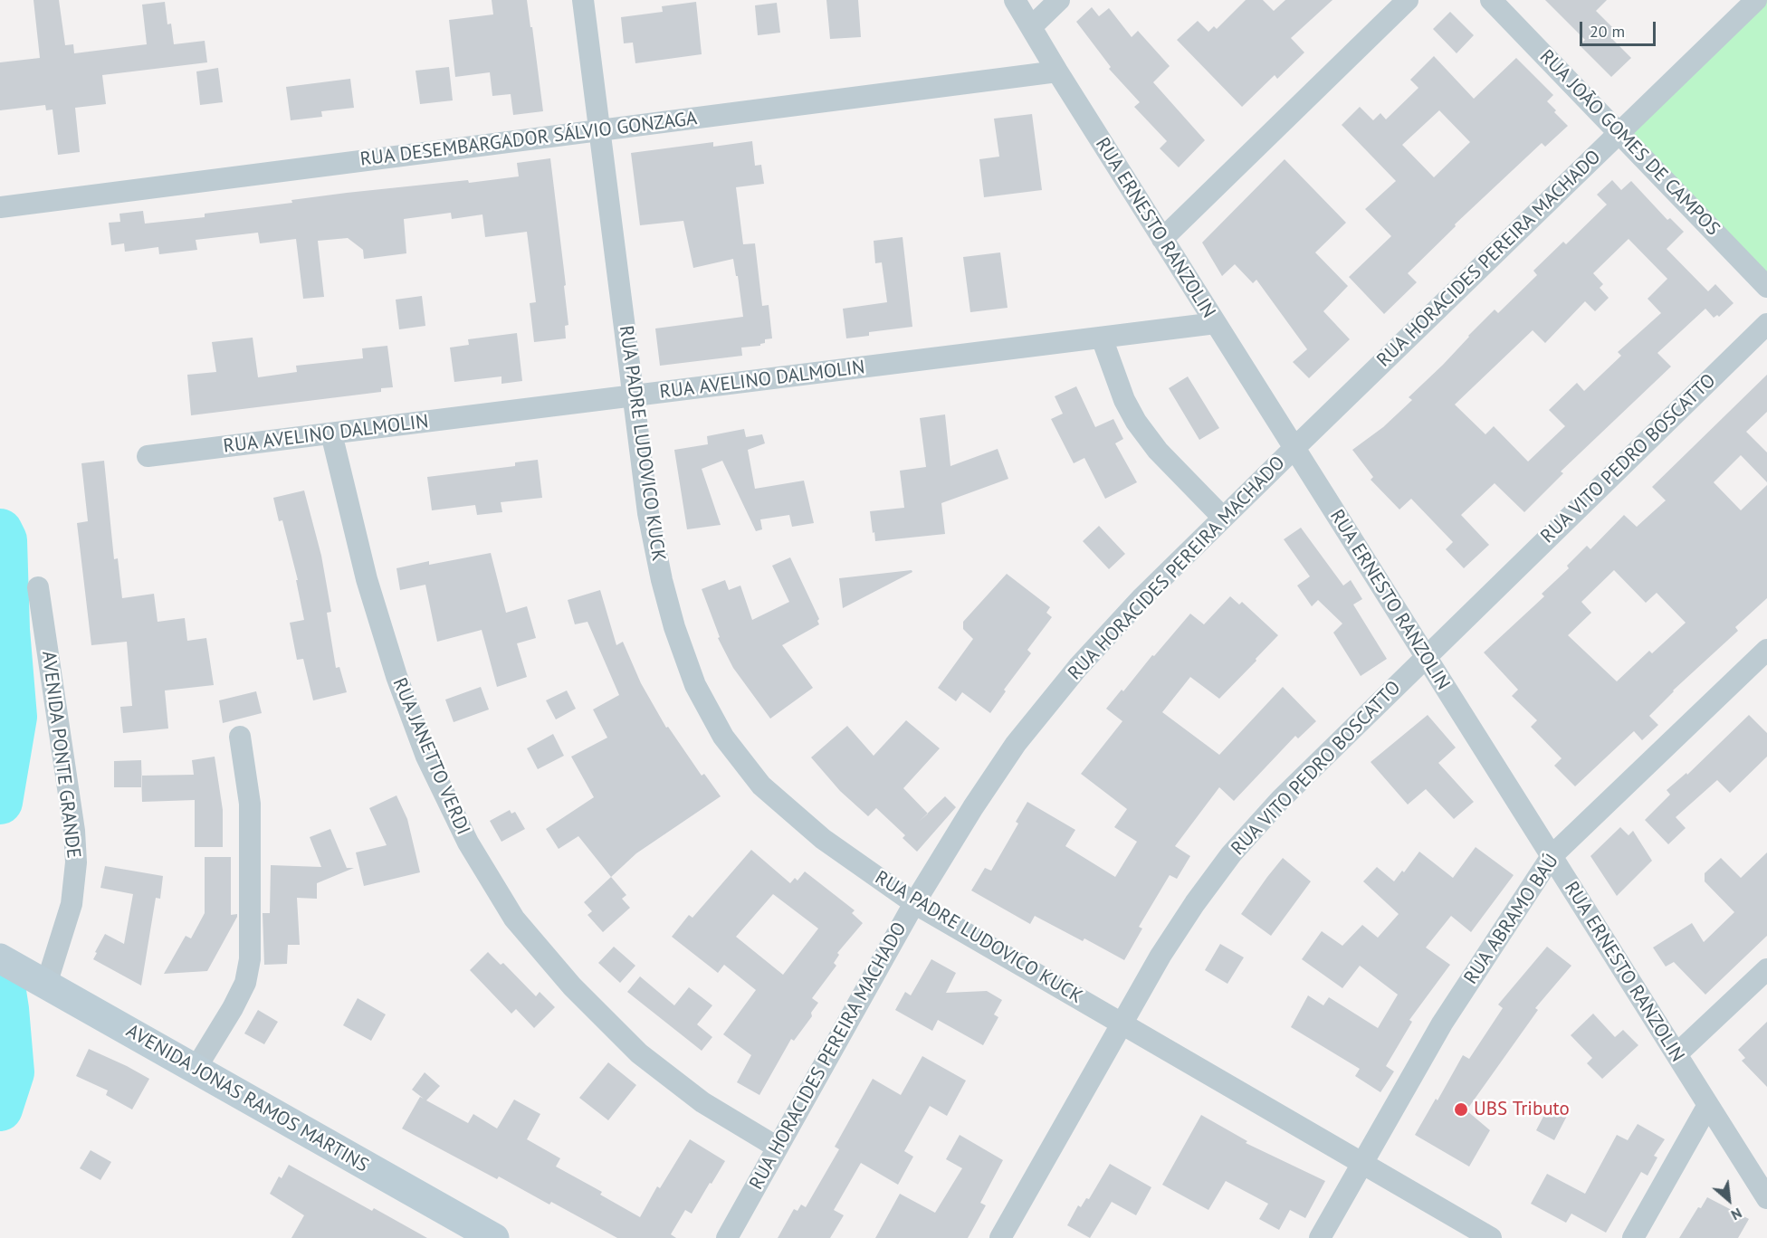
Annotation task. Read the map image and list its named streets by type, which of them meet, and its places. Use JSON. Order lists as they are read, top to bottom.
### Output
{
  "streets": {
    "main road": ["AVENIDA JONAS RAMOS MARTINS"],
    "street": [
      "RUA DESEMBARGADOR SÁLVIO GONZAGA",
      "RUA JOÃO GOMES DE CAMPOS",
      "RUA ERNESTO RANZOLIN",
      "RUA HORACIDES PEREIRA MACHADO",
      "RUA AVELINO DALMOLIN",
      "RUA PADRE LUDOVICO KUCK",
      "RUA VITO PEDRO BOSCATTO",
      "AVENIDA PONTE GRANDE",
      "RUA JANETTO VERDI",
      "RUA ABRAMO BAÚ"
    ]
  },
  "crossings": [
    ["RUA DESEMBARGADOR SÁLVIO GONZAGA", "RUA ERNESTO RANZOLIN"],
    ["RUA DESEMBARGADOR SÁLVIO GONZAGA", "RUA PADRE LUDOVICO KUCK"],
    ["RUA JOÃO GOMES DE CAMPOS", "RUA HORACIDES PEREIRA MACHADO"],
    ["RUA ERNESTO RANZOLIN", "RUA HORACIDES PEREIRA MACHADO"],
    ["RUA ERNESTO RANZOLIN", "RUA AVELINO DALMOLIN"],
    ["RUA ERNESTO RANZOLIN", "RUA VITO PEDRO BOSCATTO"],
    ["RUA ERNESTO RANZOLIN", "RUA ABRAMO BAÚ"],
    ["RUA HORACIDES PEREIRA MACHADO", "RUA PADRE LUDOVICO KUCK"],
    ["RUA HORACIDES PEREIRA MACHADO", "RUA JANETTO VERDI"],
    ["RUA AVELINO DALMOLIN", "RUA PADRE LUDOVICO KUCK"],
    ["RUA AVELINO DALMOLIN", "RUA JANETTO VERDI"],
    ["RUA PADRE LUDOVICO KUCK", "RUA VITO PEDRO BOSCATTO"],
    ["RUA PADRE LUDOVICO KUCK", "RUA ABRAMO BAÚ"],
    ["AVENIDA PONTE GRANDE", "AVENIDA JONAS RAMOS MARTINS"]
  ],
  "places": ["UBS Tributo"],
  "scale_bar": "20 m",
  "north": "bottom right"
}
